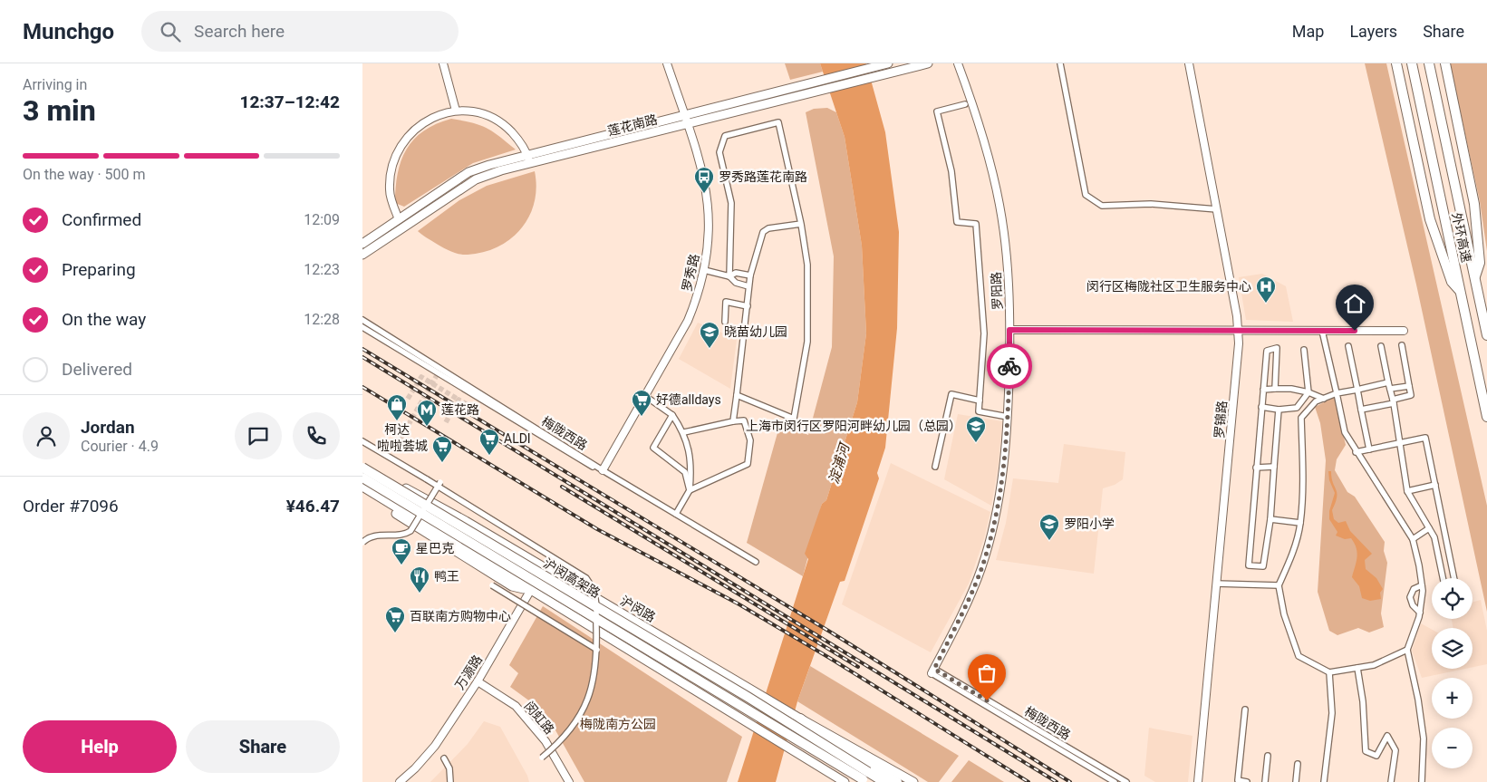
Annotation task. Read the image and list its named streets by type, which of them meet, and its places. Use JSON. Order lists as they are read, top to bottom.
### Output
{
  "streets": {
    "highway": ["外环高速", "沪闵高架路", "沪闵路"],
    "main road": ["莲花南路"],
    "street": [
      "罗秀路",
      "罗阳路",
      "罗锦路",
      "梅陇西路",
      "万源路",
      "闵虹路"
    ]
  },
  "crossings": [
    ["莲花南路", "罗秀路"],
    ["罗秀路", "梅陇西路"],
    ["罗阳路", "梅陇西路"],
    ["沪闵路", "万源路"],
    ["万源路", "闵虹路"]
  ],
  "water": ["淀浦河"],
  "parks": ["梅陇南方公园"],
  "places": {
    "bus stop": ["罗秀路莲花南路"],
    "hospital": ["闵行区梅陇社区卫生服务中心"],
    "school or university": ["晓苗幼儿园", "上海市闵行区罗阳河畔幼儿园（总园）", "罗阳小学"],
    "supermarket": [
      "好德alldays",
      "ALDI",
      "啦啦荟城",
      "百联南方购物中心"
    ],
    "shop": ["柯达"],
    "metro station": ["莲花路"],
    "cafe": ["星巴克"],
    "restaurant": ["鸭王"]
  },
  "page": {
    "header": "Munchgo",
    "search": "Search here",
    "nav": ["Map", "Layers", "Share"],
    "heading": ["3 min", "Arriving in", "12:37–12:42"],
    "panel": [
      "Jordan",
      "Courier · 4.9",
      "Order #7096",
      "¥46.47"
    ],
    "bar": "On the way · 500 m",
    "list": [
      ["Confirmed", "12:09"],
      ["Preparing", "12:23"],
      ["On the way", "12:28"],
      "Delivered"
    ],
    "map_buttons": ["+", "−"],
    "buttons": ["Help", "Share"]
  }
}
